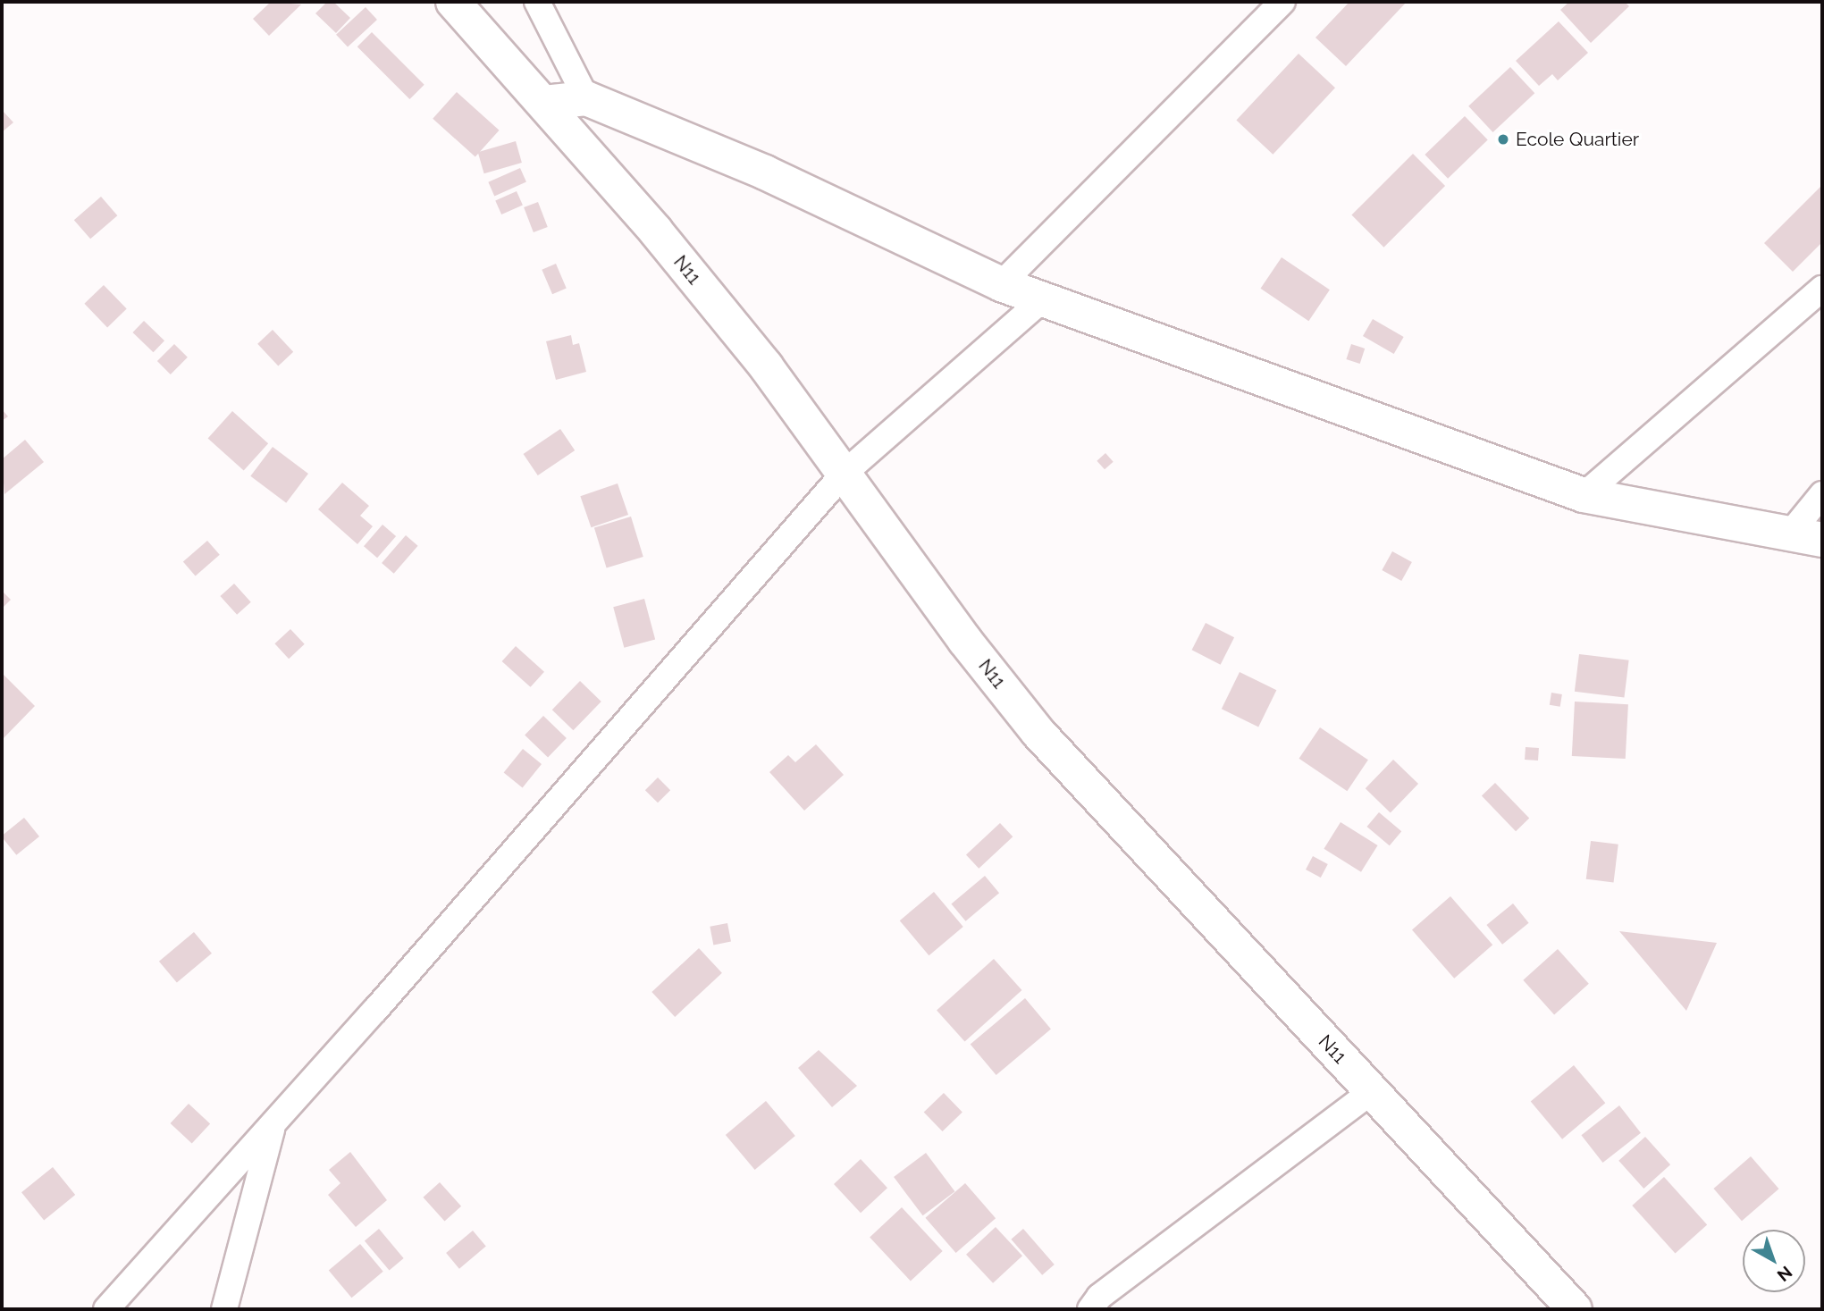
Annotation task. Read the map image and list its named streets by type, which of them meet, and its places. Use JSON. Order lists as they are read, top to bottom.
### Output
{
  "streets": {
    "main road": ["N11"]
  },
  "places": ["Ecole Quartier"],
  "north": "bottom right"
}
